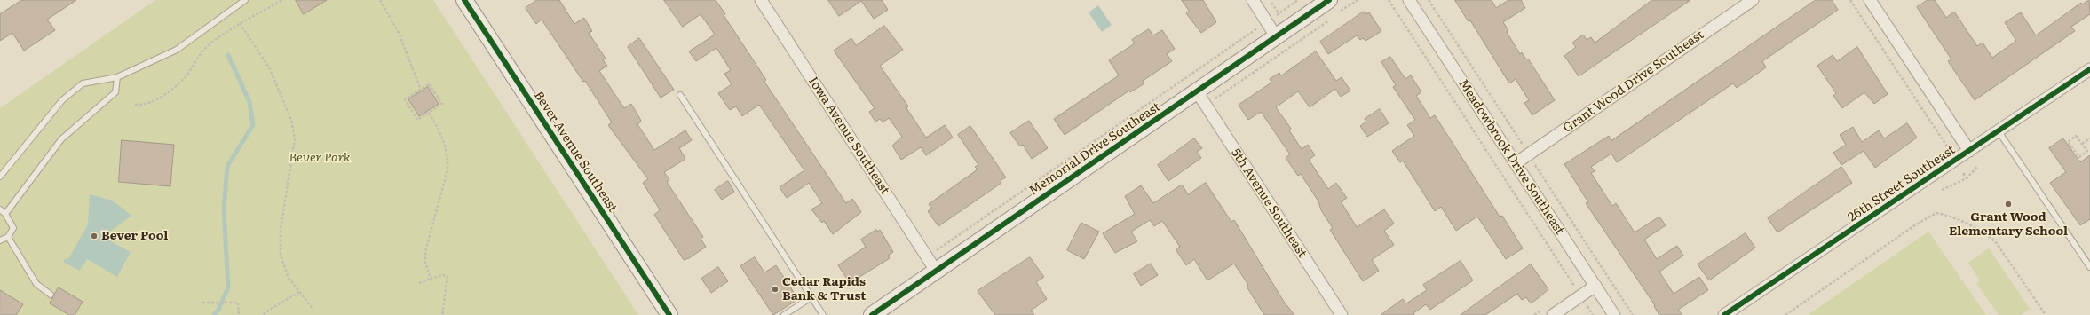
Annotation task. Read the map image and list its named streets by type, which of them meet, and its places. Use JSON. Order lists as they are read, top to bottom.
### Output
{
  "streets": {
    "street": [
      "Grant Wood Drive Southeast",
      "Iowa Avenue Southeast",
      "Memorial Drive Southeast",
      "Bever Avenue Southeast",
      "Meadowbrook Drive Southeast",
      "26th Street Southeast",
      "5th Avenue Southeast"
    ]
  },
  "crossings": [
    ["Grant Wood Drive Southeast", "Meadowbrook Drive Southeast"],
    ["Iowa Avenue Southeast", "Memorial Drive Southeast"],
    ["Memorial Drive Southeast", "5th Avenue Southeast"]
  ],
  "parks": ["Bever Park"],
  "places": ["Grant Wood Elementary School", "Bever Pool", "Cedar Rapids Bank & Trust"]
}
